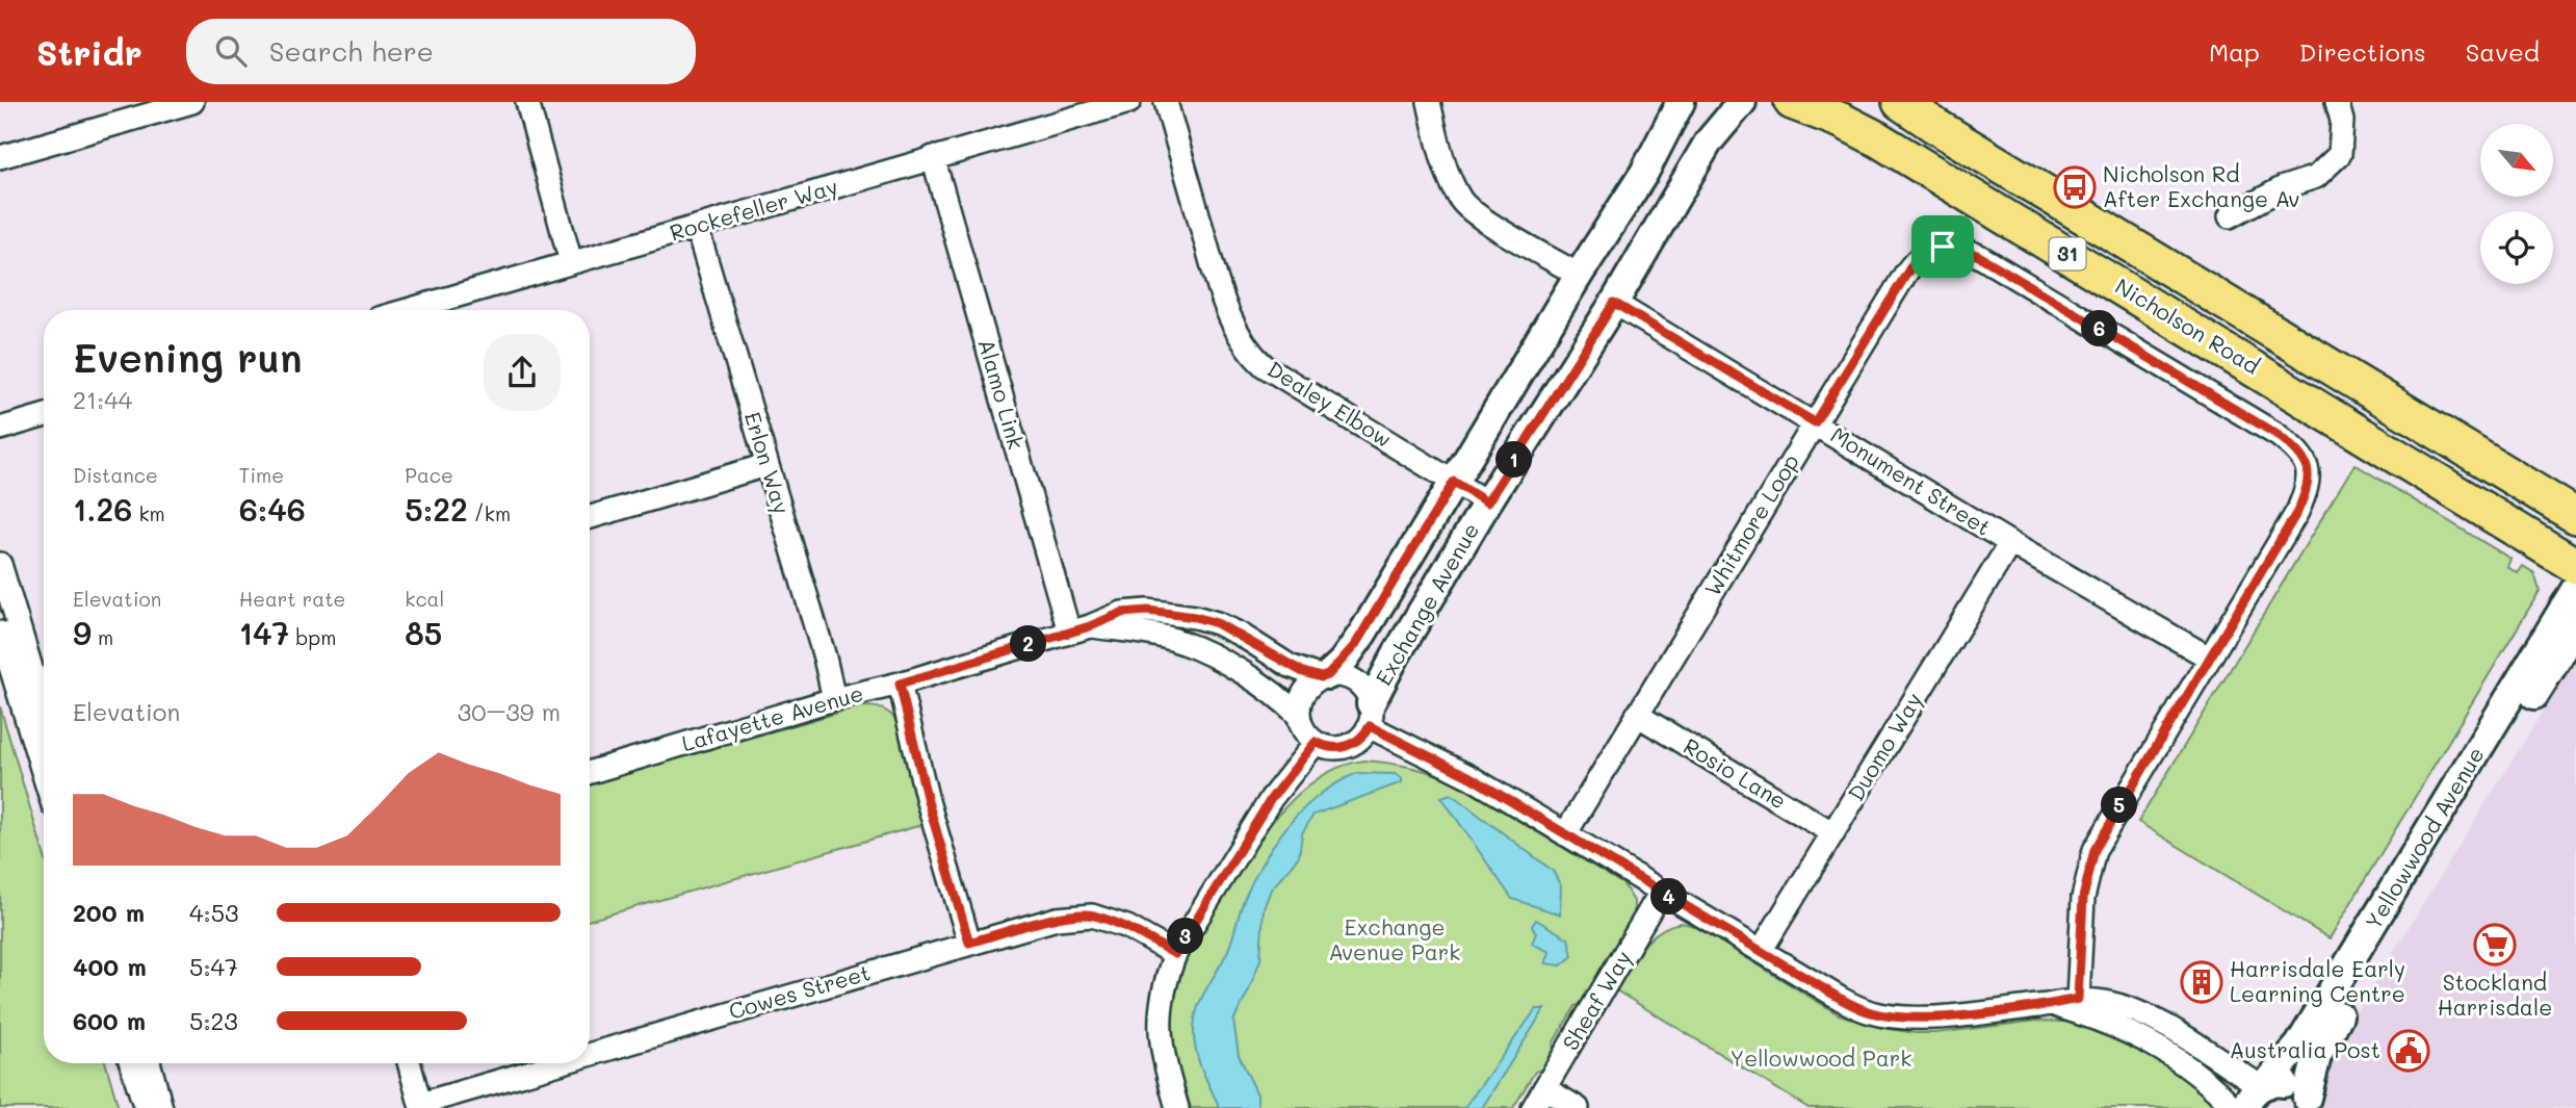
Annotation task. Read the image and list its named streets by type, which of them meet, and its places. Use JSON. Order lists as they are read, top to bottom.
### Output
{
  "streets": {
    "main road": ["31", "Nicholson Road"],
    "street": [
      "Rockefeller Way",
      "Alamo Link",
      "Dealey Elbow",
      "Erlon Way",
      "Monument Street",
      "Whitmore Loop",
      "Exchange Avenue",
      "Lafayette Avenue",
      "Duomo Way",
      "Rosio Lane",
      "Yellowwood Avenue",
      "Cowes Street",
      "Sheaf Way"
    ]
  },
  "crossings": [
    ["Rockefeller Way", "Alamo Link"],
    ["Rockefeller Way", "Erlon Way"],
    ["Alamo Link", "Lafayette Avenue"],
    ["Dealey Elbow", "Exchange Avenue"],
    ["Erlon Way", "Lafayette Avenue"],
    ["Monument Street", "Whitmore Loop"],
    ["Monument Street", "Exchange Avenue"],
    ["Monument Street", "Duomo Way"],
    ["Whitmore Loop", "Rosio Lane"],
    ["Exchange Avenue", "Lafayette Avenue"],
    ["Duomo Way", "Rosio Lane"]
  ],
  "parks": ["Exchange Avenue Park", "Yellowwood Park"],
  "places": {
    "bus stop": ["Nicholson Rd After Exchange Av"],
    "supermarket": ["Stockland Harrisdale"],
    "building": ["Harrisdale Early Learning Centre"],
    "public building": ["Australia Post"]
  },
  "north": "bottom right",
  "page": {
    "header": "Stridr",
    "search": "Search here",
    "nav": ["Map", "Directions", "Saved"],
    "pins": [
      "6",
      "1",
      "2",
      "5",
      "4",
      "3"
    ],
    "heading": ["Evening run", "21:44"],
    "stats": [
      ["Distance", "1.26 km"],
      ["Time", "6:46"],
      ["Pace", "5:22 /km"],
      ["Elevation", "9 m"],
      ["Heart rate", "147 bpm"],
      ["kcal", "85"]
    ],
    "chart": ["Elevation", "30–39 m"],
    "list": [
      {
        "name": "200 m",
        "note": "4:53"
      },
      {
        "name": "400 m",
        "note": "5:47"
      },
      {
        "name": "600 m",
        "note": "5:23"
      }
    ]
  }
}
